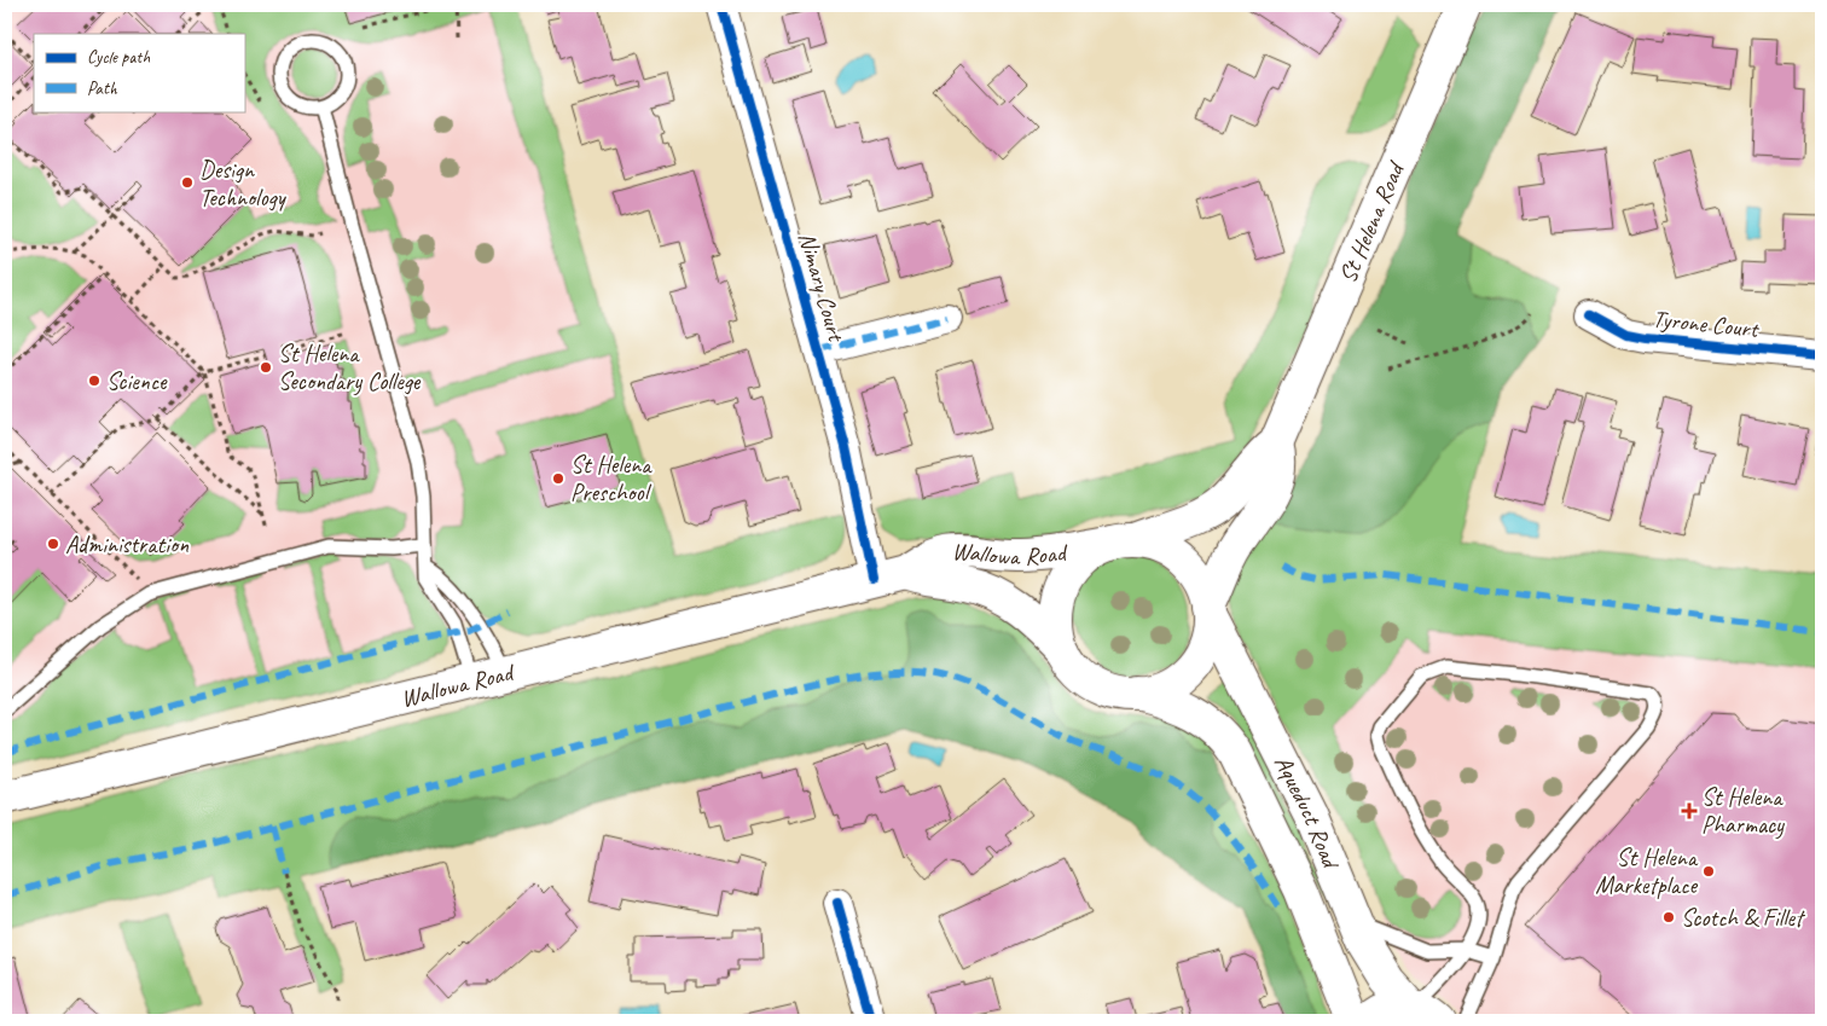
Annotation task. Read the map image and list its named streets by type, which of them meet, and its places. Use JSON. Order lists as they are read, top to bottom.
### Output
{
  "streets": {
    "main road": ["St Helena Road", "Wallowa Road", "Aqueduct Road"],
    "street": ["Nimary Court", "Tyrone Court"]
  },
  "crossings": [
    ["St Helena Road", "Wallowa Road"],
    ["St Helena Road", "Aqueduct Road"],
    ["Nimary Court", "Wallowa Road"],
    ["Wallowa Road", "Aqueduct Road"]
  ],
  "places": {
    "other": [
      "Design Technology",
      "St Helena Secondary College",
      "Science",
      "St Helena Preschool",
      "Administration",
      "St Helena Marketplace",
      "Scotch & Fillet"
    ],
    "health": ["St Helena Pharmacy"]
  },
  "legend": ["Cycle path", "Path"]
}
